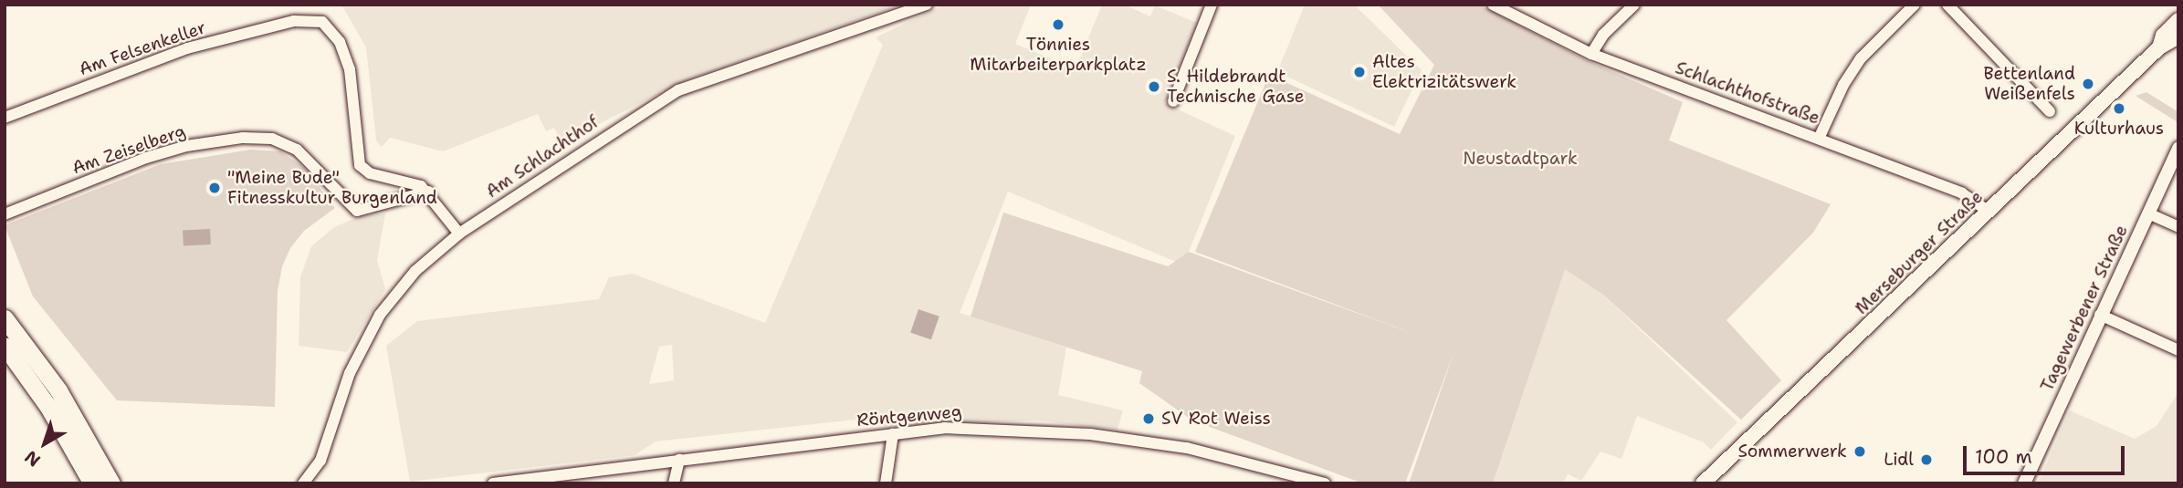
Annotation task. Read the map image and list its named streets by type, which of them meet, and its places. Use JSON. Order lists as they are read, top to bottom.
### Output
{
  "streets": {
    "main road": ["Merseburger Straße"],
    "street": [
      "Am Felsenkeller",
      "Schlachthofstraße",
      "Am Zeiselberg",
      "Am Schlachthof",
      "Tagewerbener Straße",
      "Röntgenweg"
    ]
  },
  "crossings": [
    ["Am Felsenkeller", "Am Zeiselberg"],
    ["Am Felsenkeller", "Am Schlachthof"],
    ["Schlachthofstraße", "Merseburger Straße"]
  ],
  "parks": ["Neustadtpark"],
  "places": [
    "Tönnies Mitarbeiterparkplatz",
    "Altes Elektrizitätswerk",
    "Bettenland Weißenfels",
    "S. Hildebrandt Technische Gase",
    "Kulturhaus",
    "\"Meine Bude\" Fitnesskultur Burgenland",
    "SV Rot Weiss",
    "Sommerwerk",
    "Lidl"
  ],
  "scale_bar": "100 m",
  "north": "bottom left"
}
